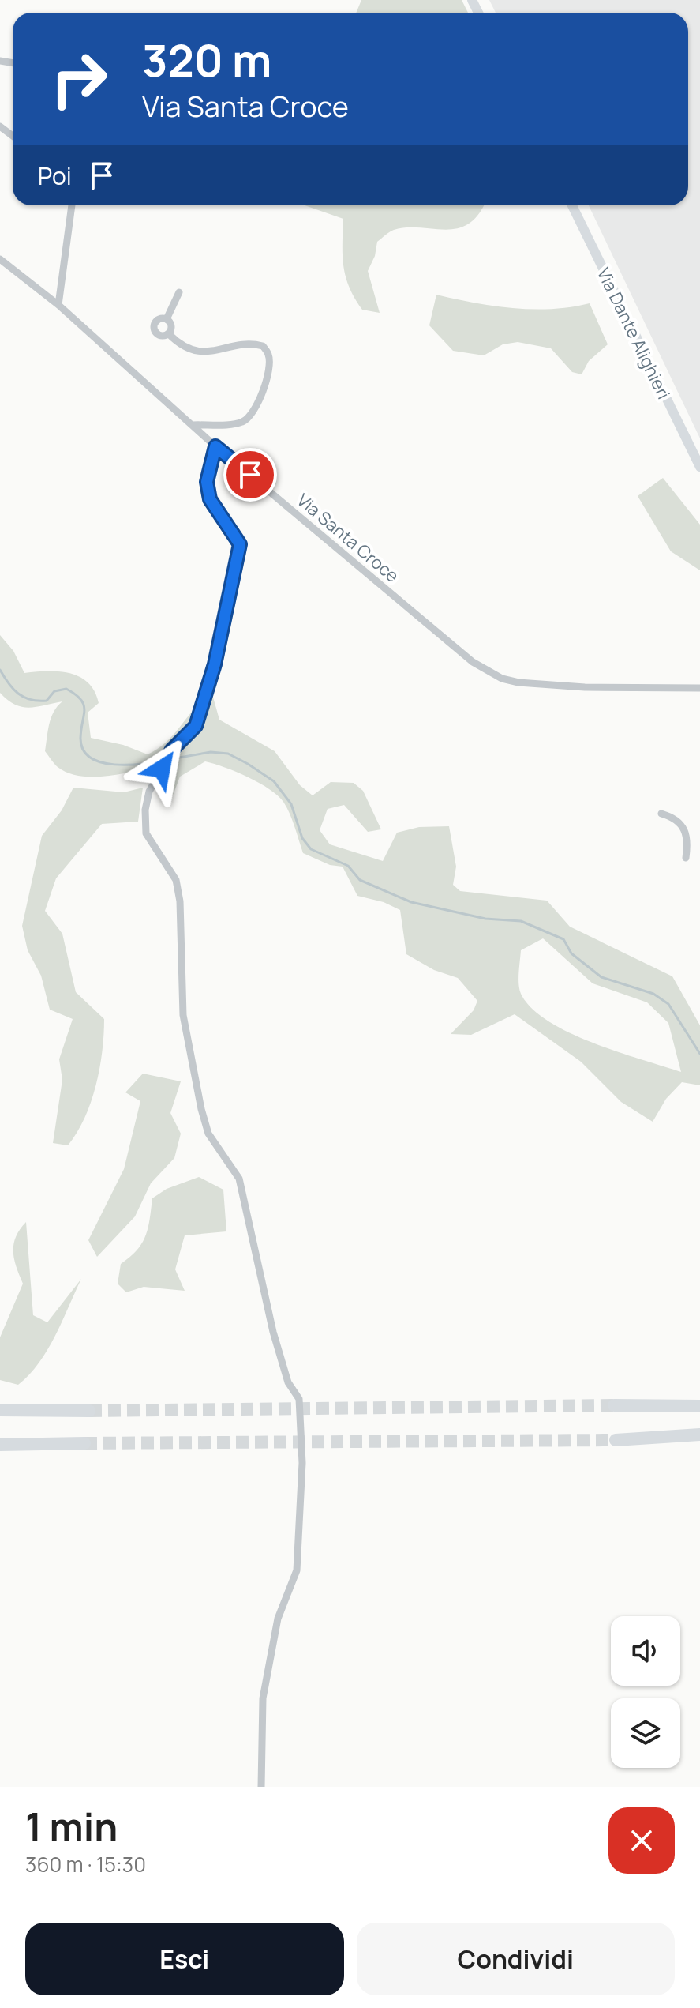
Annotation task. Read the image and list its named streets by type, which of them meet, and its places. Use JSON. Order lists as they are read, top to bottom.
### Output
{
  "streets": {
    "main road": ["Via Dante Alighieri"],
    "street": ["Via Santa Croce"]
  },
  "page": {
    "turn": ["320 m", "Via Santa Croce"],
    "then": "Poi",
    "heading": ["1 min", "360 m · 15:30"],
    "buttons": ["Esci", "Condividi"]
  }
}
